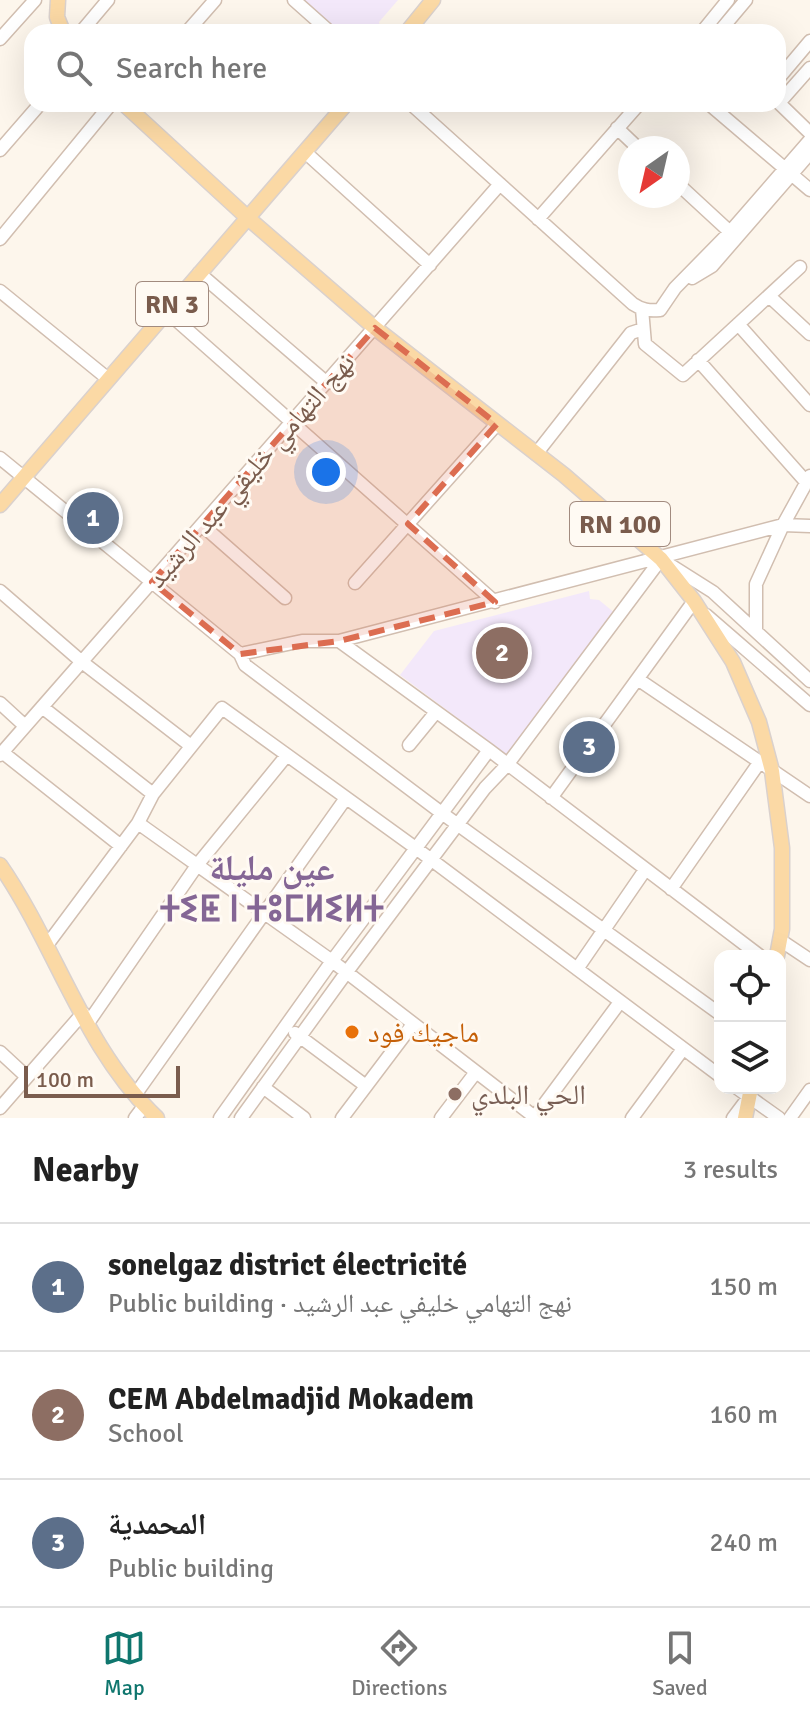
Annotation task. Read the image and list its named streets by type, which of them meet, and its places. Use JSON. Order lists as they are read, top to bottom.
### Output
{
  "streets": {
    "main road": ["RN 3", "RN 100"],
    "street": ["نهج التهامي خليفي عبد الرشيد"]
  },
  "crossings": [
    ["RN 3", "RN 100"],
    ["نهج التهامي خليفي عبد الرشيد", "RN 100"]
  ],
  "districts": ["عين مليلة ⵜⵉⵟ ⵏ ⵜⵓⵎⵍⵉⵍⵜ"],
  "places": ["ماجيك فود", "الحي البلدي"],
  "scale_bar": "100 m",
  "north": "bottom left",
  "page": {
    "search": "Search here",
    "pins": ["1", "2", "3"],
    "scale": "100 m",
    "heading": ["Nearby", "3 results"],
    "list": [
      {
        "mark": "1",
        "name": "sonelgaz district électricité",
        "note": "Public building · نهج التهامي خليفي عبد الرشيد",
        "value": "150 m"
      },
      {
        "mark": "2",
        "name": "CEM Abdelmadjid Mokadem",
        "note": "School",
        "value": "160 m"
      },
      {
        "mark": "3",
        "name": "المحمدية",
        "note": "Public building",
        "value": "240 m"
      }
    ],
    "nav": ["Map", "Directions", "Saved"]
  }
}
